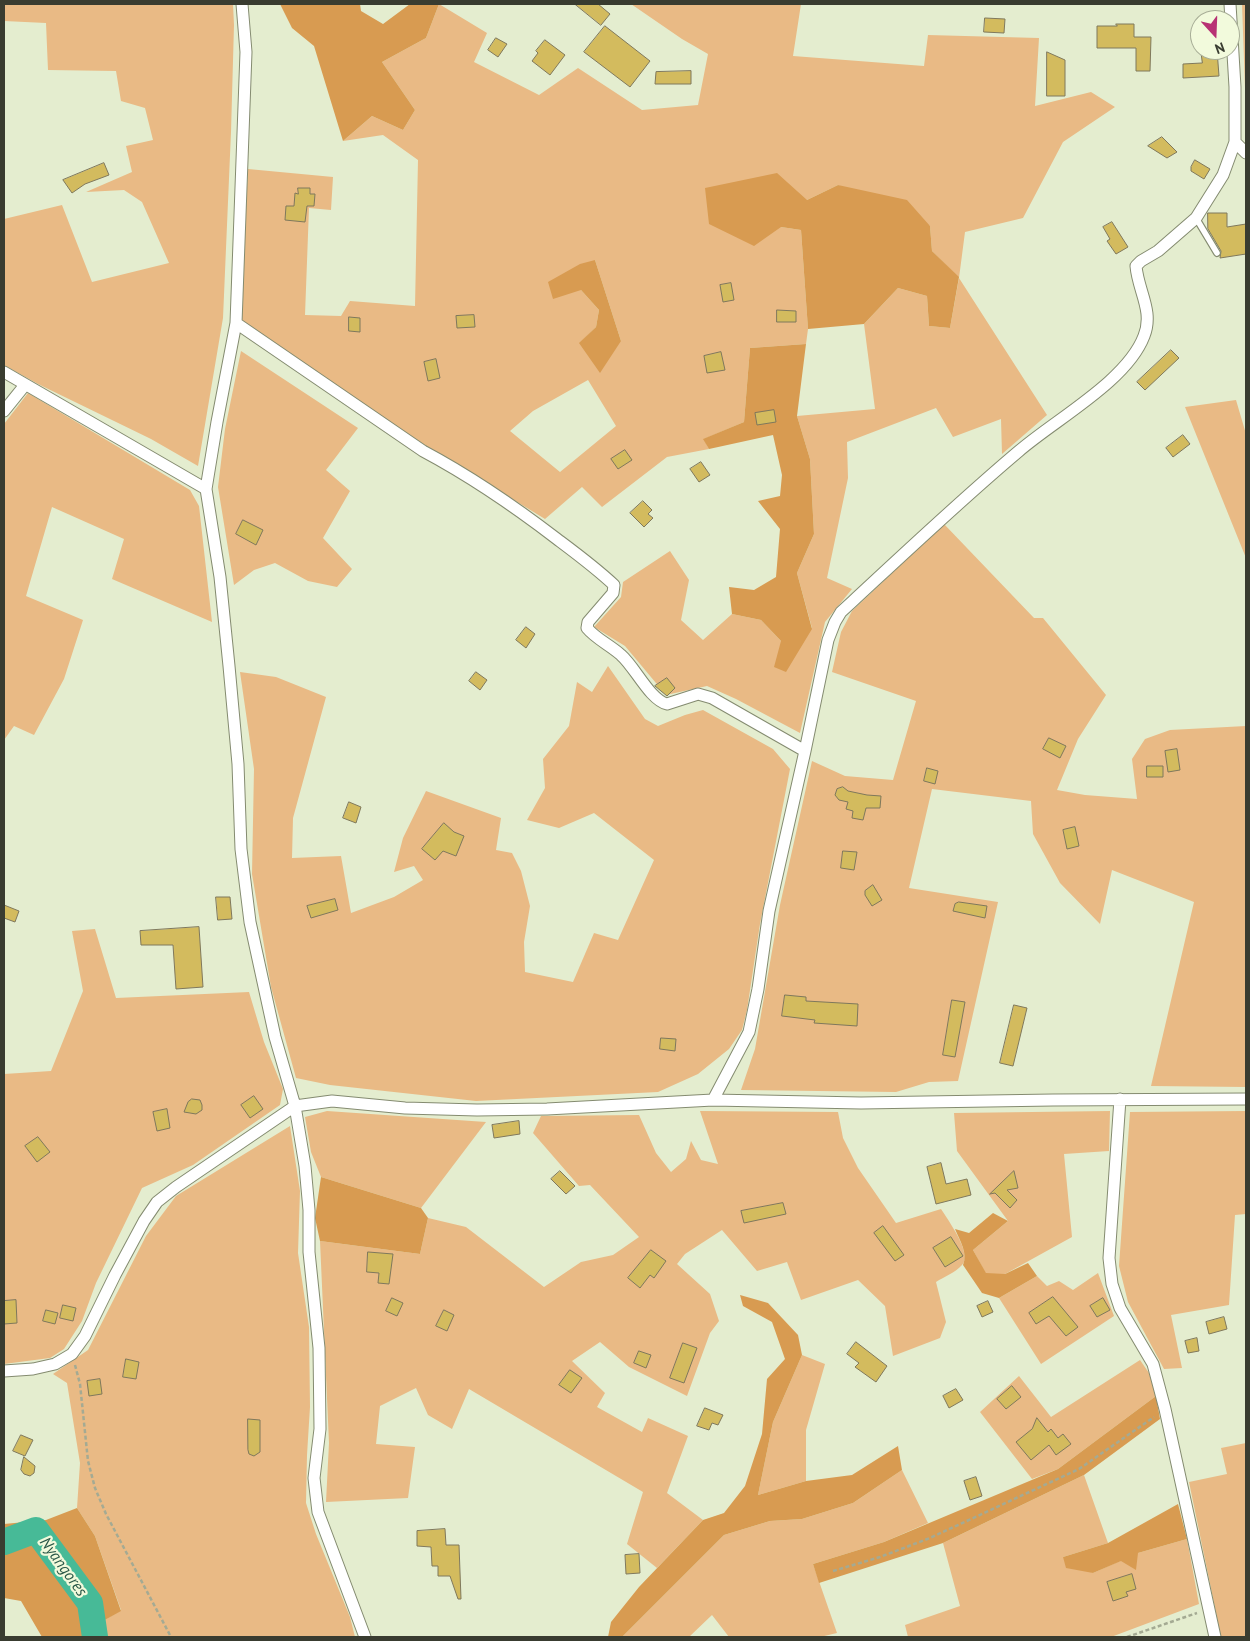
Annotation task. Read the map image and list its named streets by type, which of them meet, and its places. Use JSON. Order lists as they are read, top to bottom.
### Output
{
  "water": ["Nyangores"],
  "north": "bottom"
}
